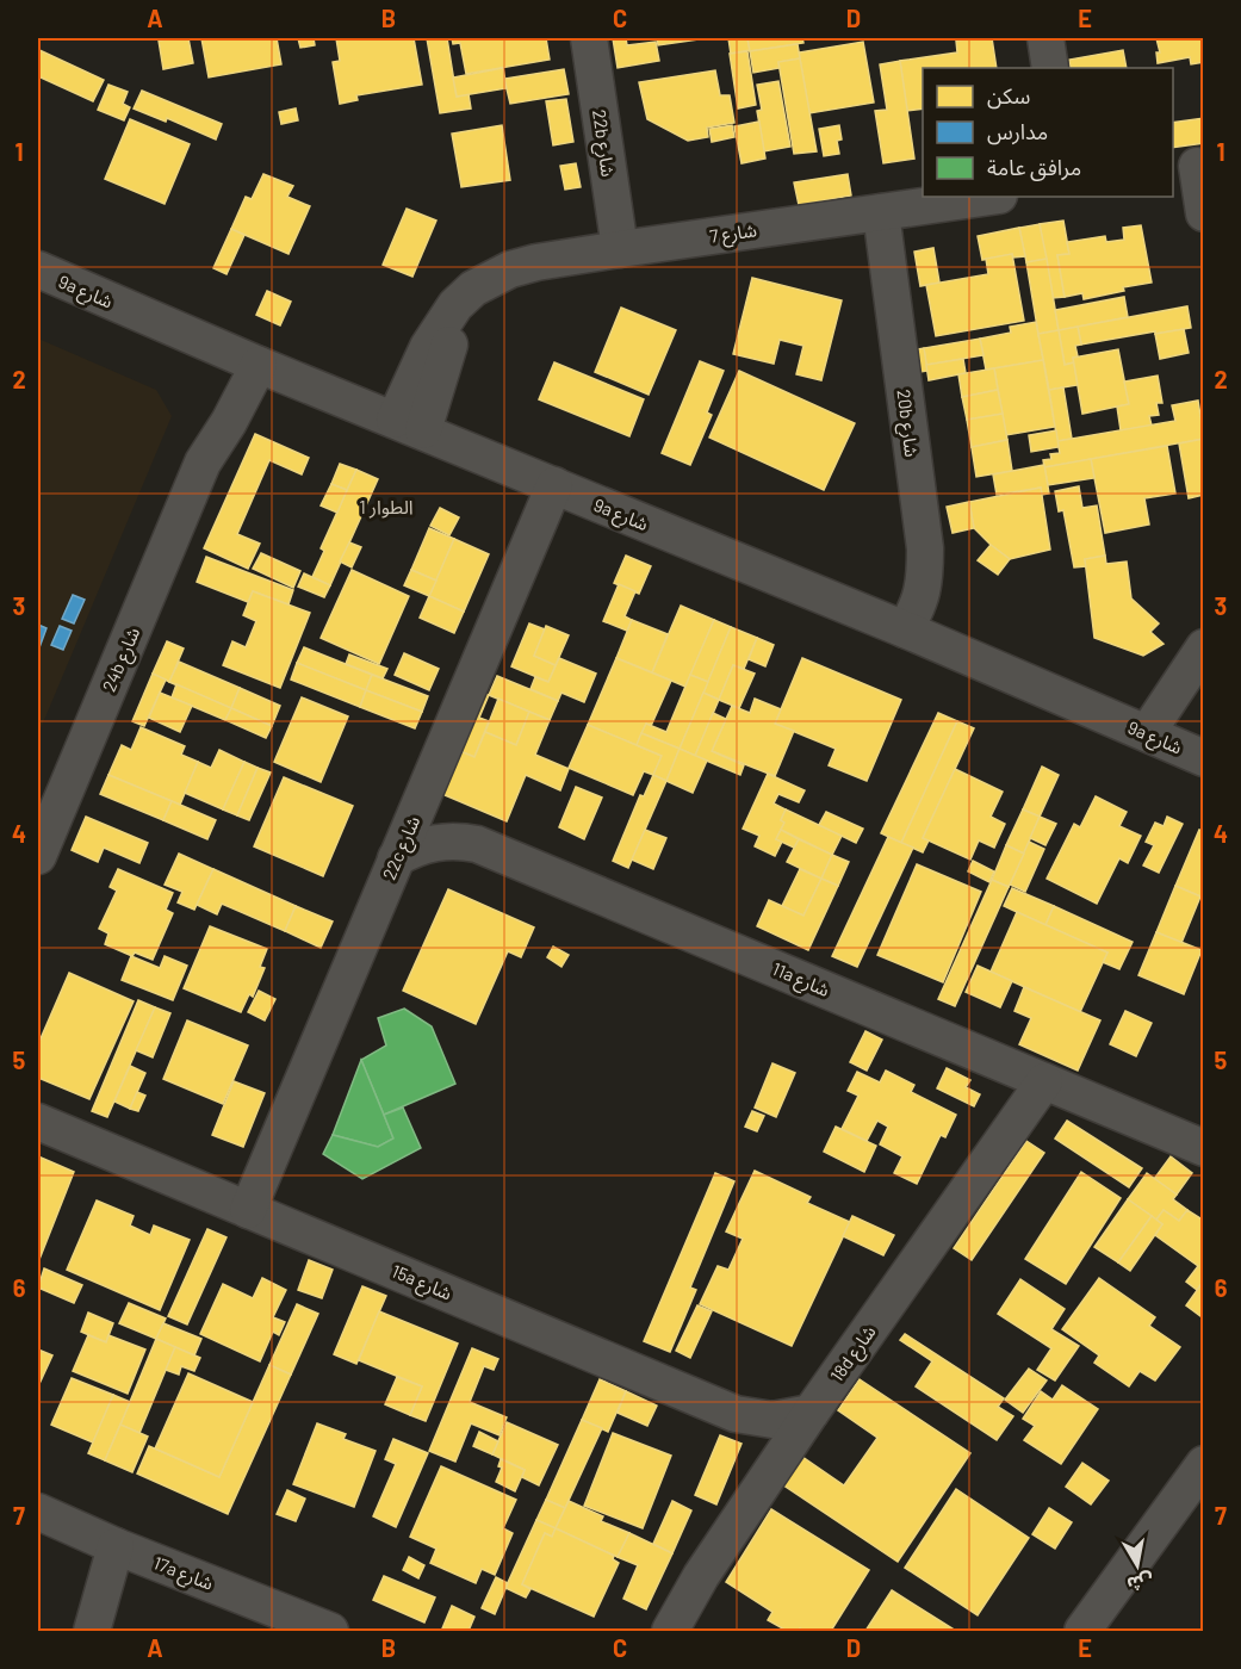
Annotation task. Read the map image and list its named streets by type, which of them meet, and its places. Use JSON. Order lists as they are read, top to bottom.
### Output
{
  "streets": {
    "street": [
      "22b شارع",
      "شارع 7",
      "9a شارع",
      "20b شارع",
      "24b شارع",
      "22c شارع",
      "11a شارع",
      "15a شارع",
      "18d شارع",
      "17a شارع"
    ]
  },
  "crossings": [
    ["22b شارع", "شارع 7"],
    ["شارع 7", "9a شارع"],
    ["شارع 7", "20b شارع"],
    ["9a شارع", "20b شارع"],
    ["9a شارع", "24b شارع"],
    ["9a شارع", "22c شارع"],
    ["22c شارع", "11a شارع"],
    ["22c شارع", "15a شارع"],
    ["11a شارع", "18d شارع"],
    ["15a شارع", "18d شارع"]
  ],
  "districts": ["الطوار 1"],
  "legend": ["سكن", "مدارس", "مرافق عامة"],
  "north": "bottom",
  "grid": {
    "columns": [
      "A",
      "B",
      "C",
      "D",
      "E"
    ],
    "rows": [
      "1",
      "2",
      "3",
      "4",
      "5",
      "6",
      "7"
    ]
  }
}
